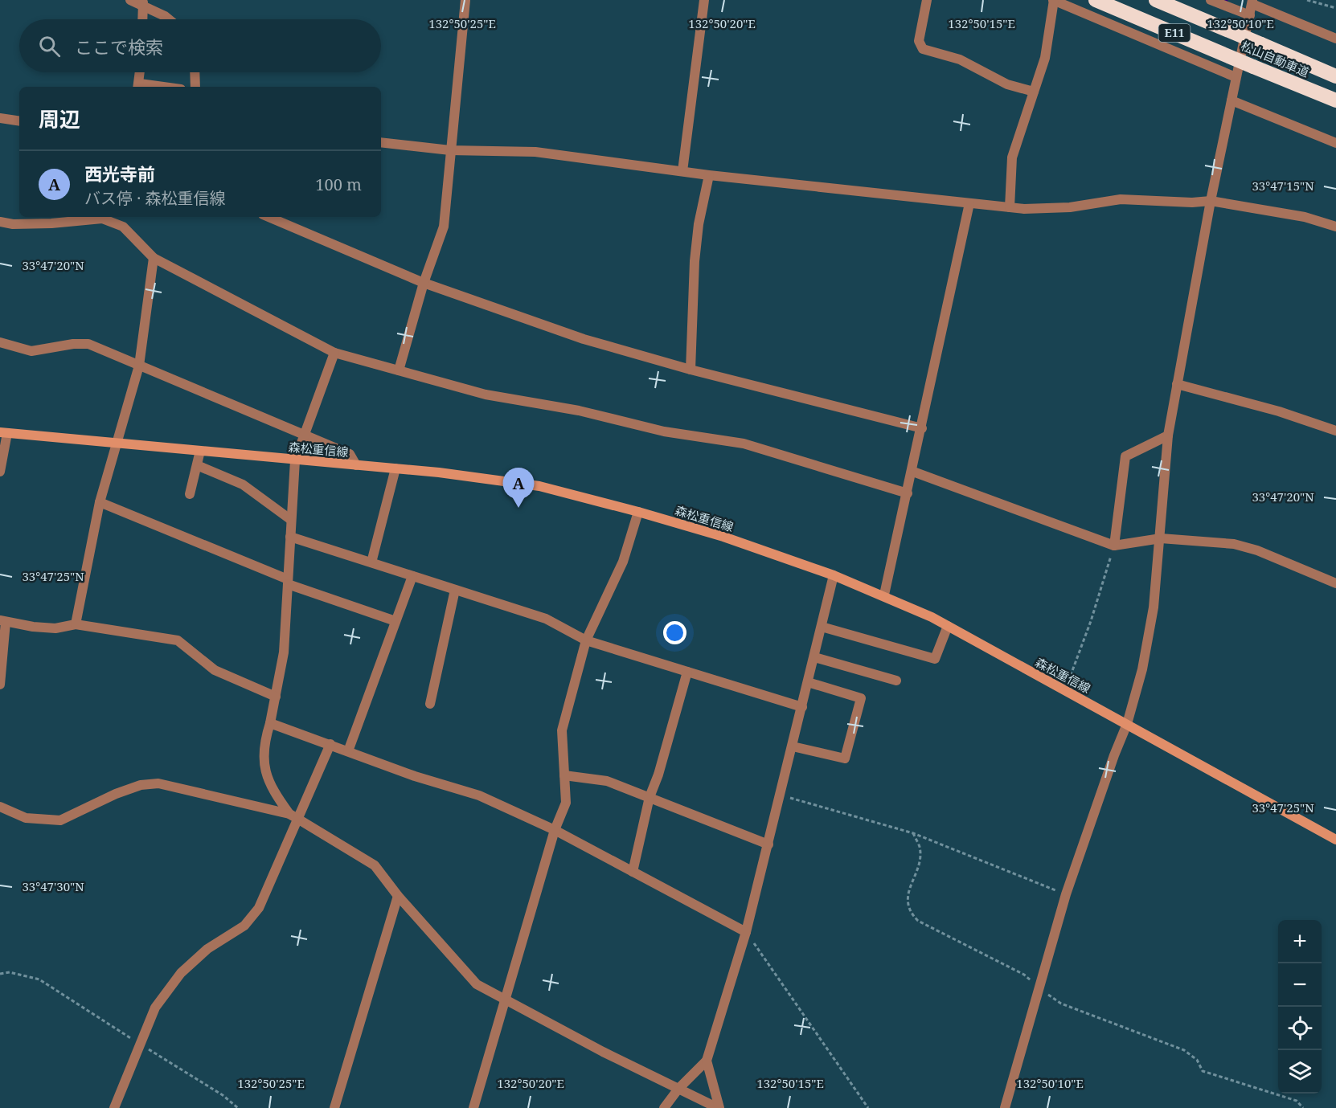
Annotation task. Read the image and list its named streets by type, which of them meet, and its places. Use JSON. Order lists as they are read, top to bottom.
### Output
{
  "streets": {
    "highway": ["E11", "松山自動車道"],
    "main road": ["森松重信線"]
  },
  "page": {
    "search": "ここで検索",
    "heading": "周辺",
    "list": [
      {
        "mark": "A",
        "name": "西光寺前",
        "note": "バス停 · 森松重信線",
        "value": "100 m"
      }
    ],
    "pins": "A",
    "map_buttons": ["+", "−"]
  },
  "coordinates": [
    "132°50'25\"E",
    "132°50'20\"E",
    "132°50'15\"E",
    "132°50'10\"E",
    "33°47'15\"N",
    "33°47'20\"N",
    "33°47'25\"N",
    "33°47'30\"N"
  ]
}
